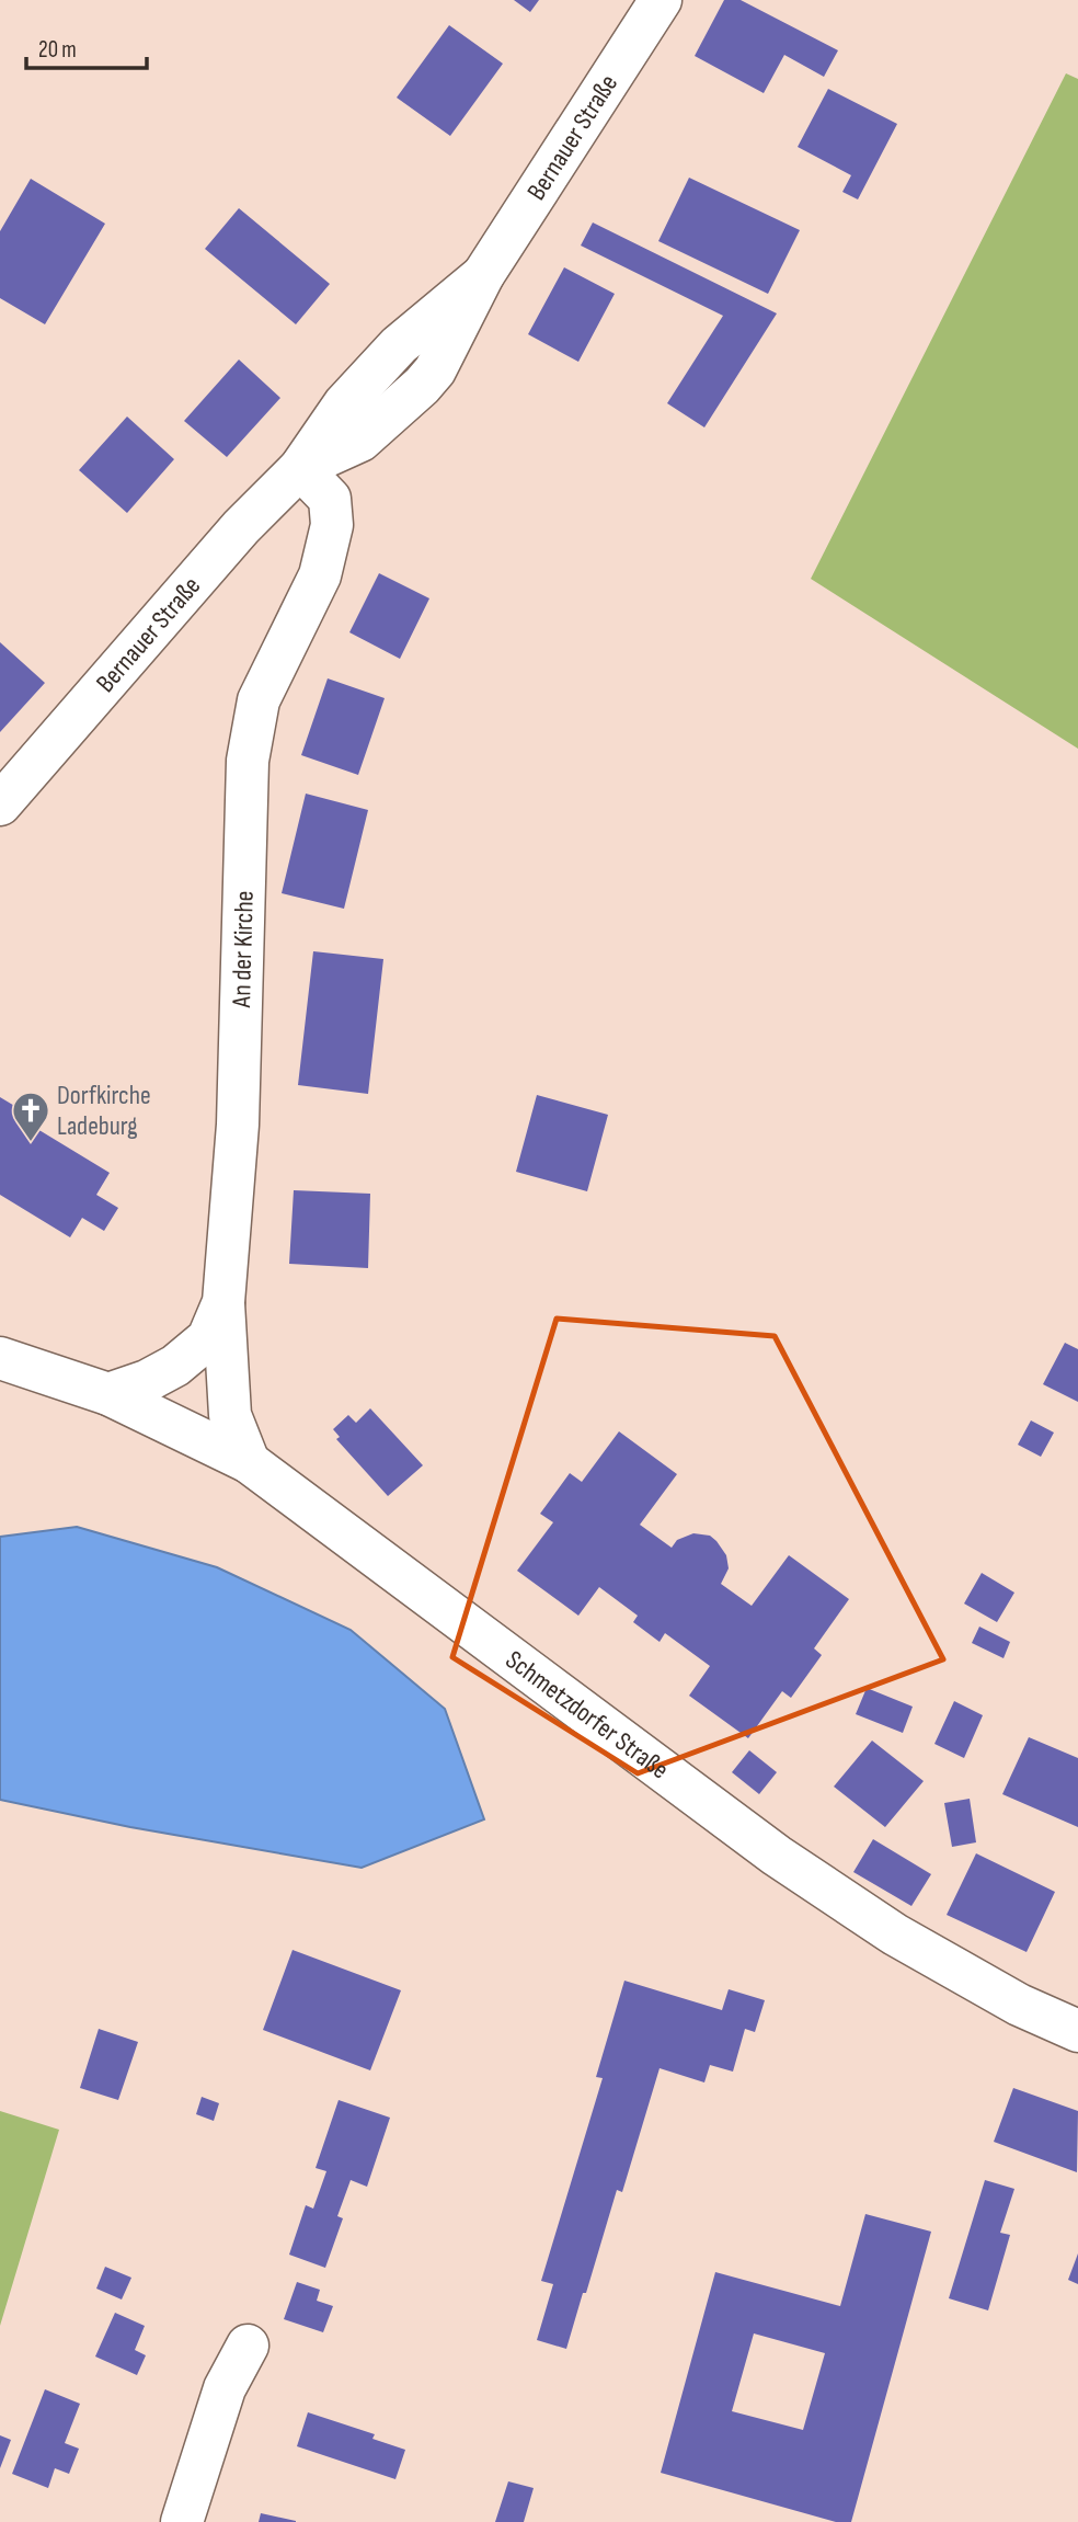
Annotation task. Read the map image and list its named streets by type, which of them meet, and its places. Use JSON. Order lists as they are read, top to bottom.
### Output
{
  "streets": {
    "street": ["Bernauer Straße", "An der Kirche", "Schmetzdorfer Straße"]
  },
  "crossings": [
    ["Bernauer Straße", "An der Kirche"]
  ],
  "places": {
    "church": ["Dorfkirche Ladeburg"]
  },
  "scale_bar": "20 m"
}
